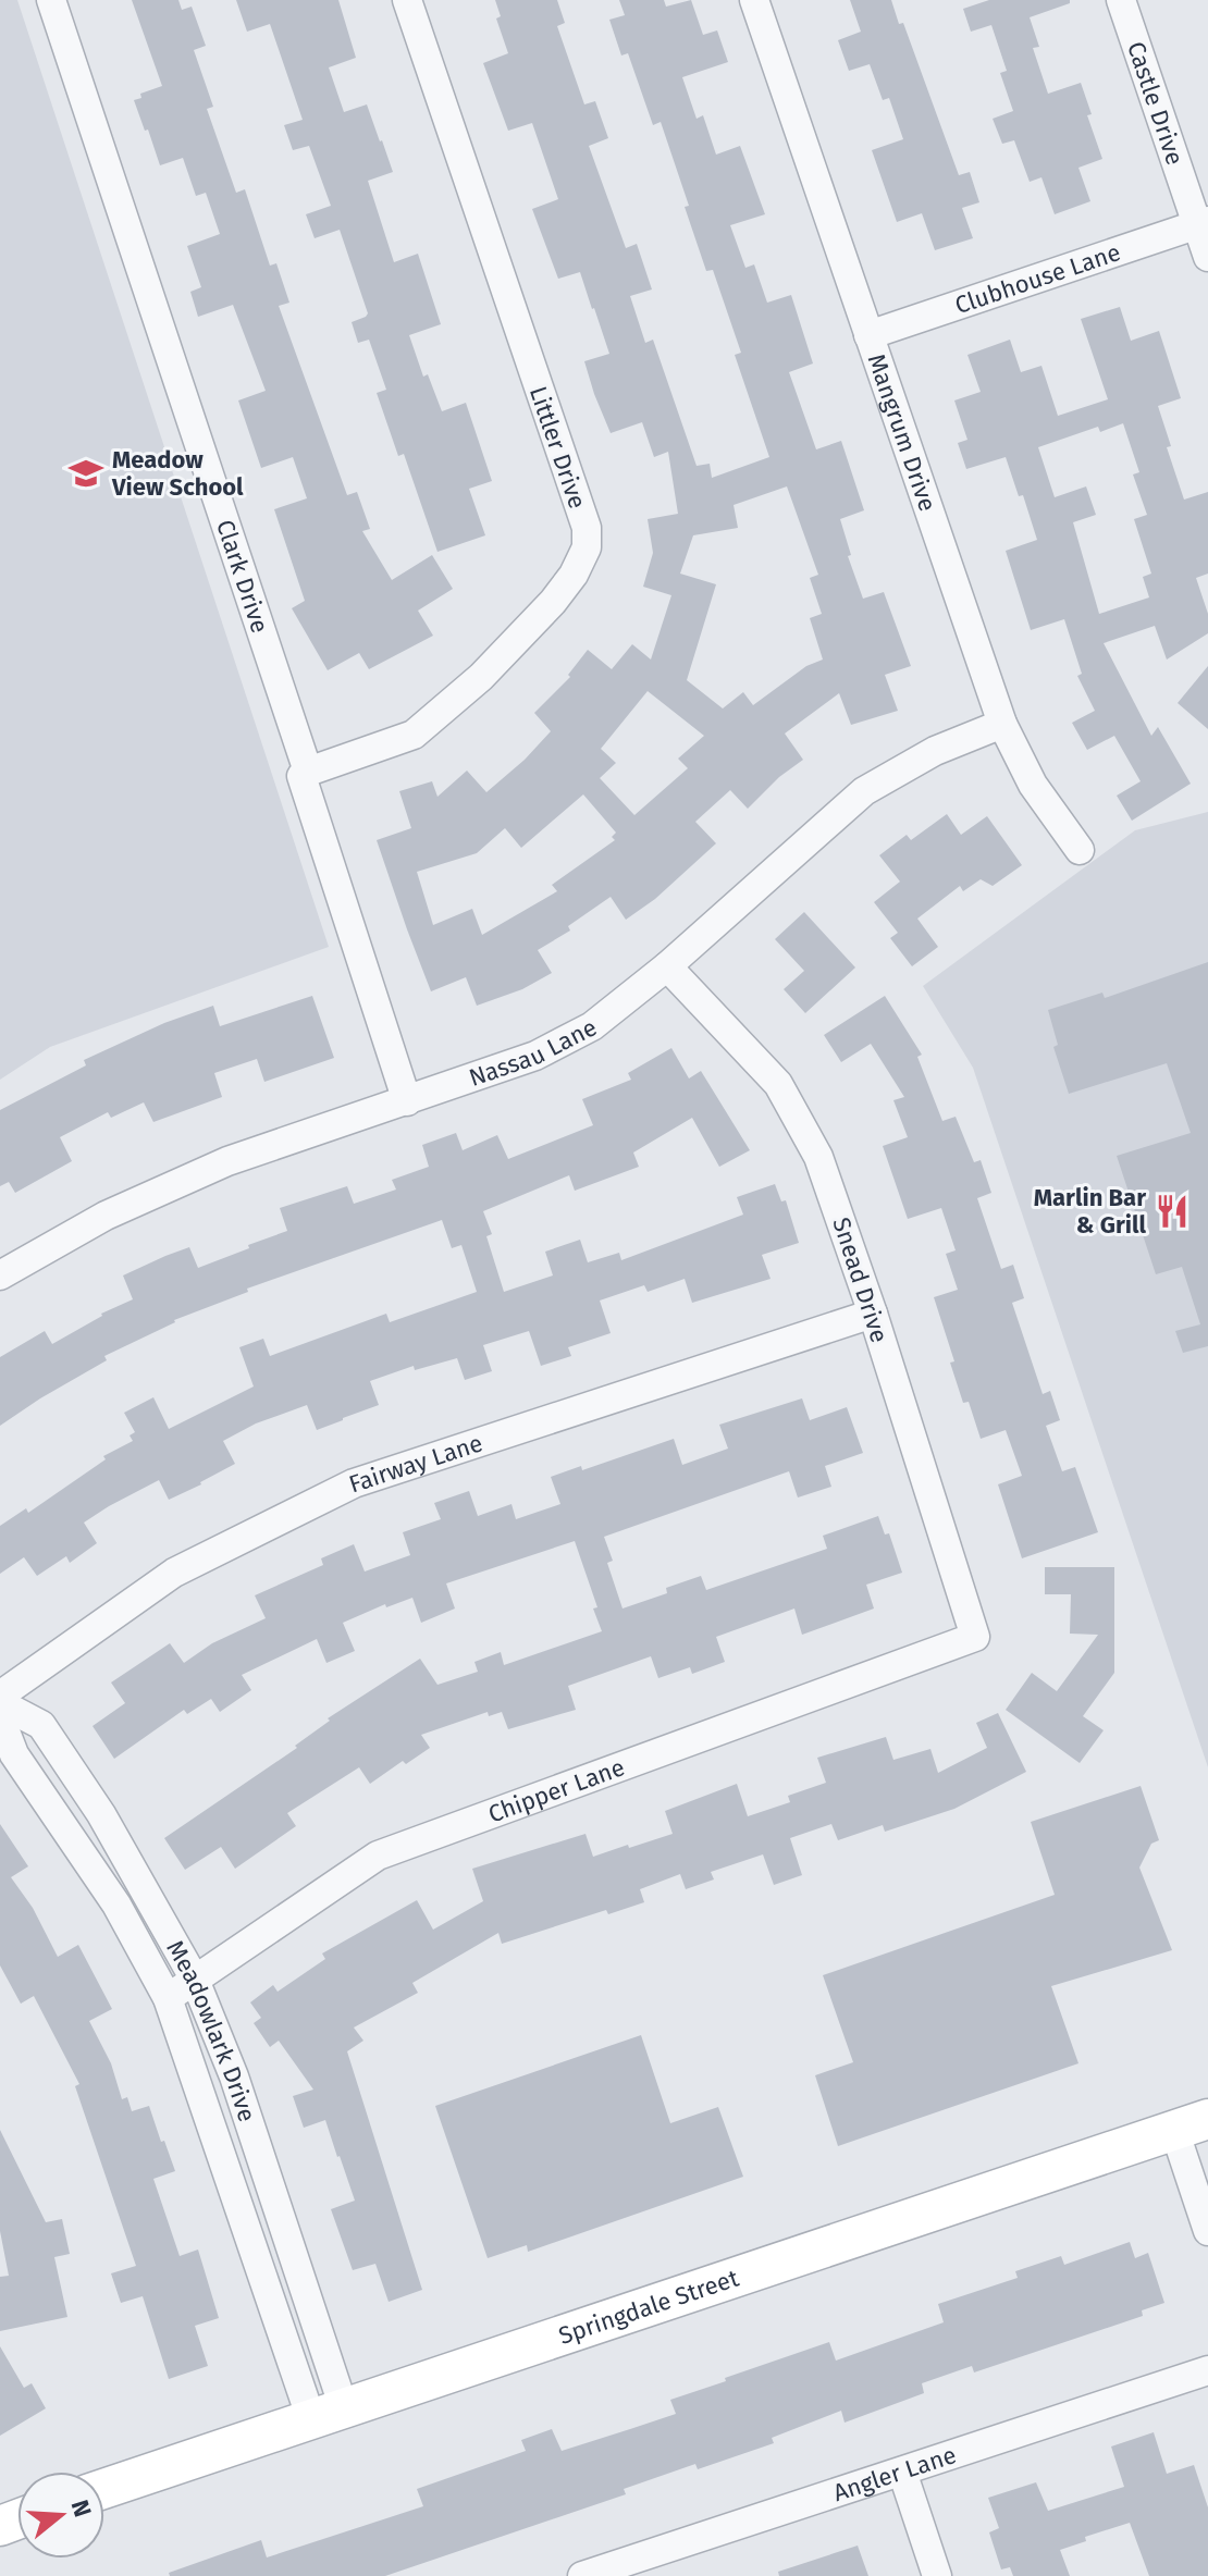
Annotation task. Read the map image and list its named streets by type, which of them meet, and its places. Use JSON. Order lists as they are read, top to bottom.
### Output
{
  "streets": {
    "main road": ["Springdale Street"],
    "street": [
      "Castle Drive",
      "Clubhouse Lane",
      "Mangrum Drive",
      "Littler Drive",
      "Clark Drive",
      "Nassau Lane",
      "Snead Drive",
      "Fairway Lane",
      "Chipper Lane",
      "Meadowlark Drive",
      "Angler Lane"
    ]
  },
  "crossings": [
    ["Castle Drive", "Clubhouse Lane"],
    ["Clubhouse Lane", "Mangrum Drive"],
    ["Mangrum Drive", "Nassau Lane"],
    ["Littler Drive", "Clark Drive"],
    ["Clark Drive", "Nassau Lane"],
    ["Nassau Lane", "Snead Drive"],
    ["Snead Drive", "Fairway Lane"],
    ["Snead Drive", "Chipper Lane"],
    ["Chipper Lane", "Meadowlark Drive"],
    ["Meadowlark Drive", "Springdale Street"]
  ],
  "places": {
    "school or university": ["Meadow View School"],
    "restaurant": ["Marlin Bar & Grill"]
  },
  "north": "right"
}
